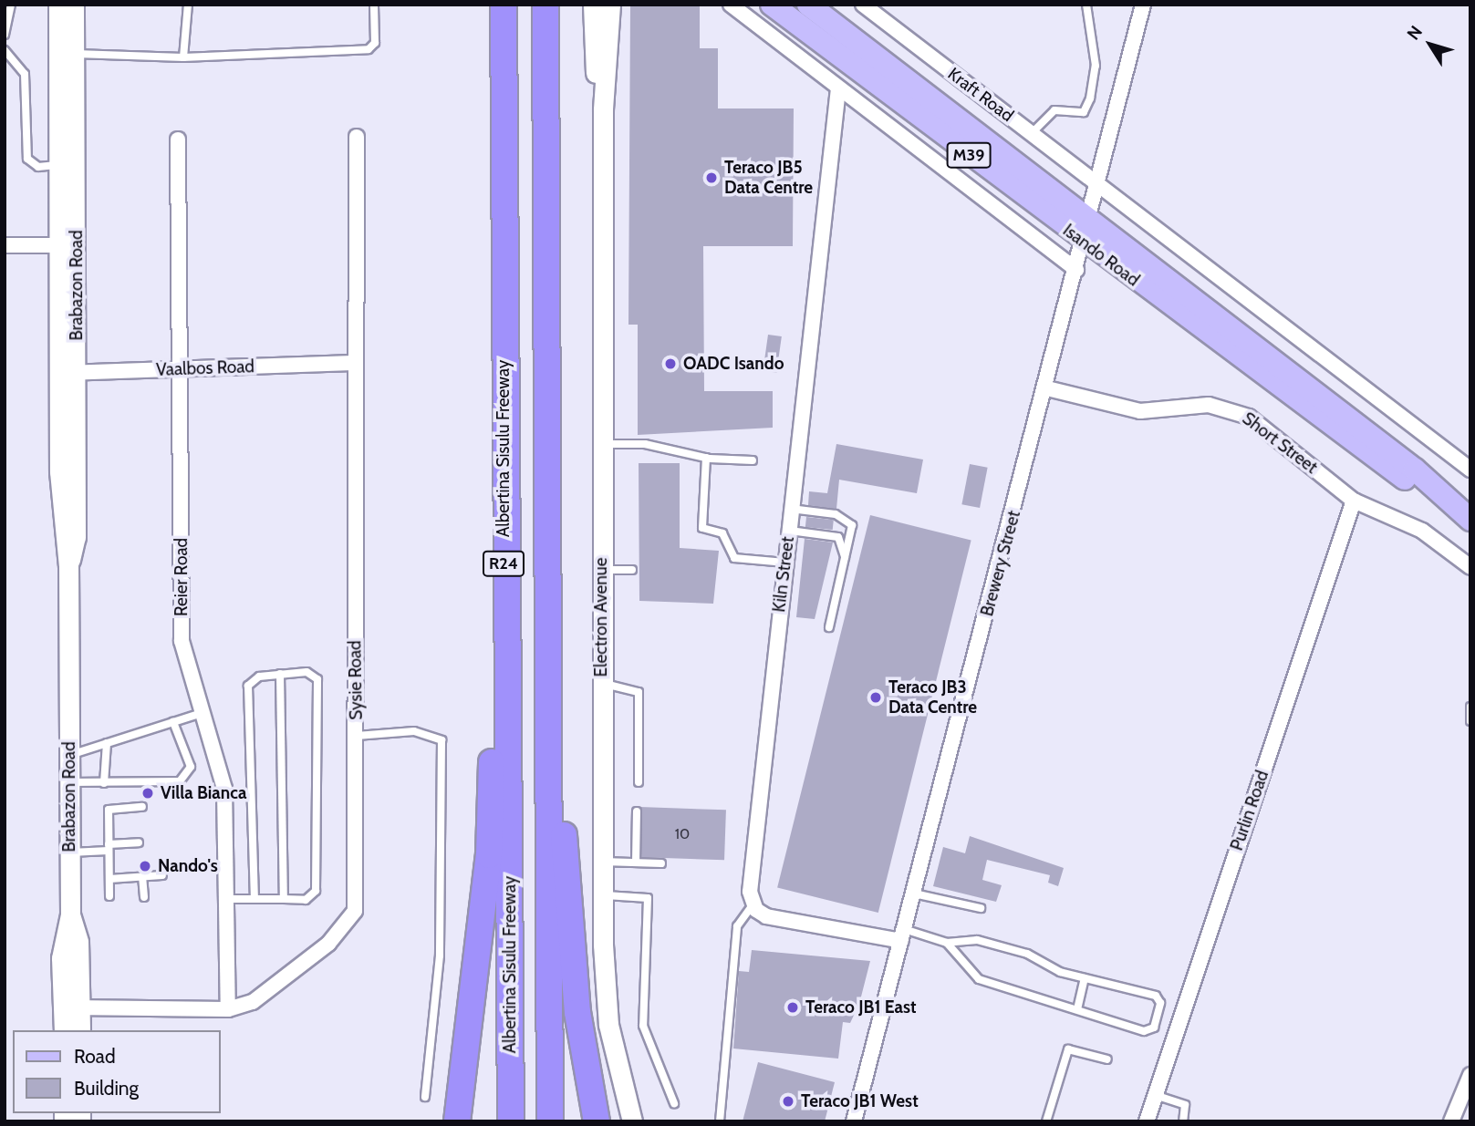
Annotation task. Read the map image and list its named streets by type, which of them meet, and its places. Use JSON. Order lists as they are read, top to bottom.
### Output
{
  "streets": {
    "highway": ["Albertina Sisulu Freeway", "R24"],
    "main road": [
      "M39",
      "Isando Road",
      "Brabazon Road",
      "Electron Avenue"
    ],
    "street": [
      "Kraft Road",
      "Vaalbos Road",
      "Short Street",
      "Brewery Street",
      "Kiln Street",
      "Reier Road",
      "Sysie Road",
      "Purlin Road"
    ]
  },
  "crossings": [
    ["Kraft Road", "Brewery Street"],
    ["Isando Road", "Brewery Street"],
    ["Brabazon Road", "Vaalbos Road"],
    ["Brabazon Road", "Sysie Road"],
    ["Vaalbos Road", "Reier Road"],
    ["Vaalbos Road", "Sysie Road"],
    ["Short Street", "Brewery Street"],
    ["Short Street", "Purlin Road"],
    ["Reier Road", "Sysie Road"]
  ],
  "places": [
    "Teraco JB5 Data Centre",
    "OADC Isando",
    "Teraco JB3 Data Centre",
    "Villa Bianca",
    "Nando's",
    "Teraco JB1 East",
    "Teraco JB1 West"
  ],
  "house_numbers": ["10"],
  "legend": ["Road", "Building"],
  "north": "top left"
}
